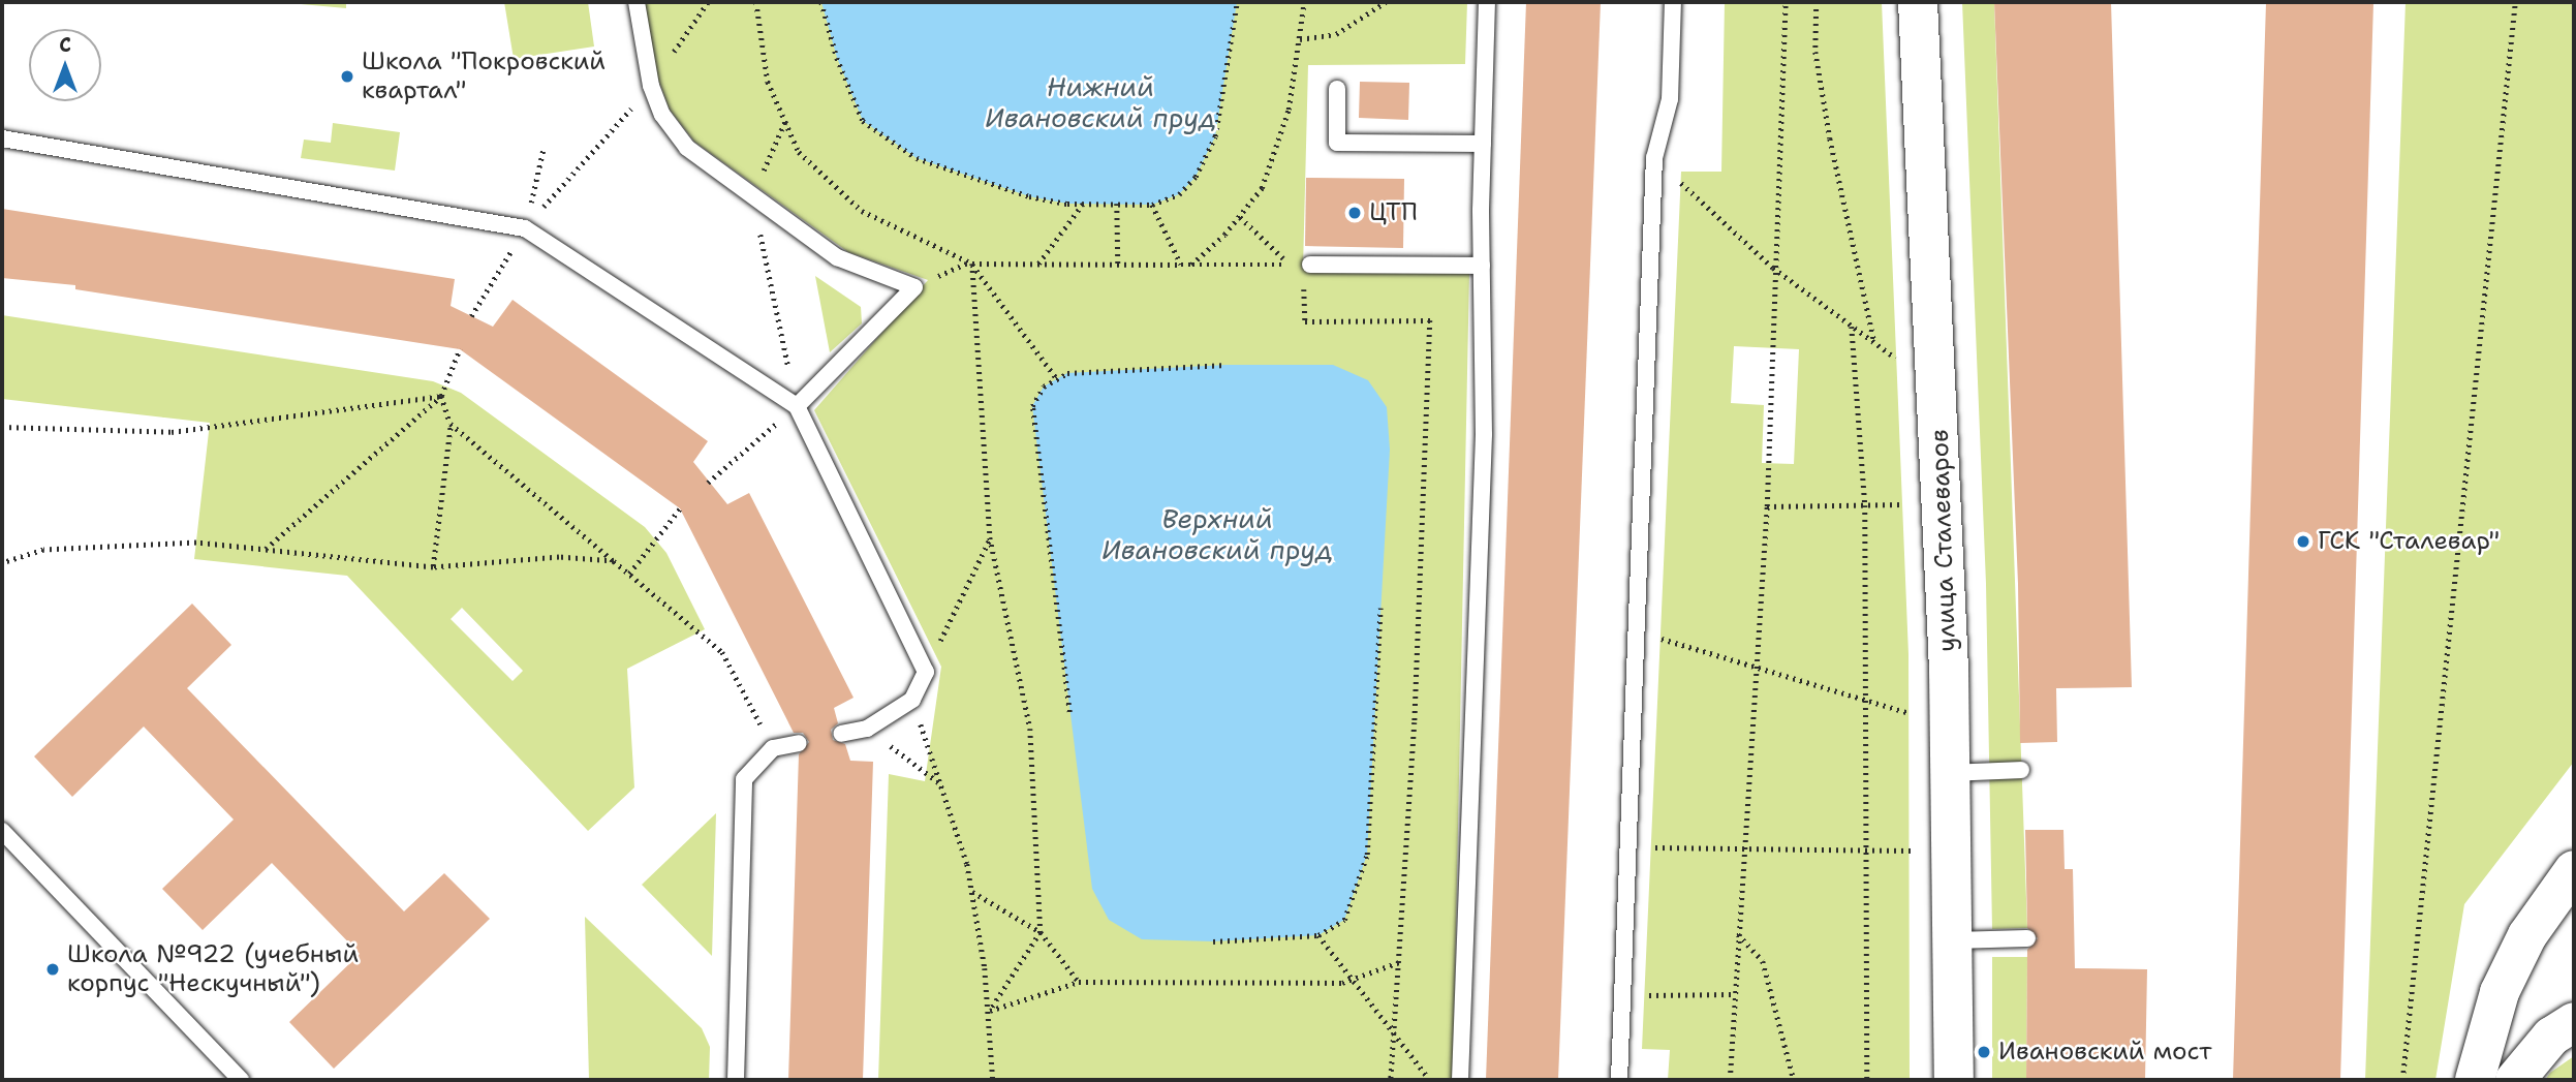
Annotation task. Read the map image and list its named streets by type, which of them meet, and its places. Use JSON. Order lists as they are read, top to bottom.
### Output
{
  "streets": {
    "main road": ["улица Сталеваров"]
  },
  "water": ["Нижний Ивановский пруд", "Верхний Ивановский пруд"],
  "places": [
    "Школа \"Покровский квартал\"",
    "ЦТП",
    "ГСК \"Сталевар\"",
    "Школа №922 (учебный корпус \"Нескучный\")",
    "Ивановский мост"
  ],
  "north": "top"
}
